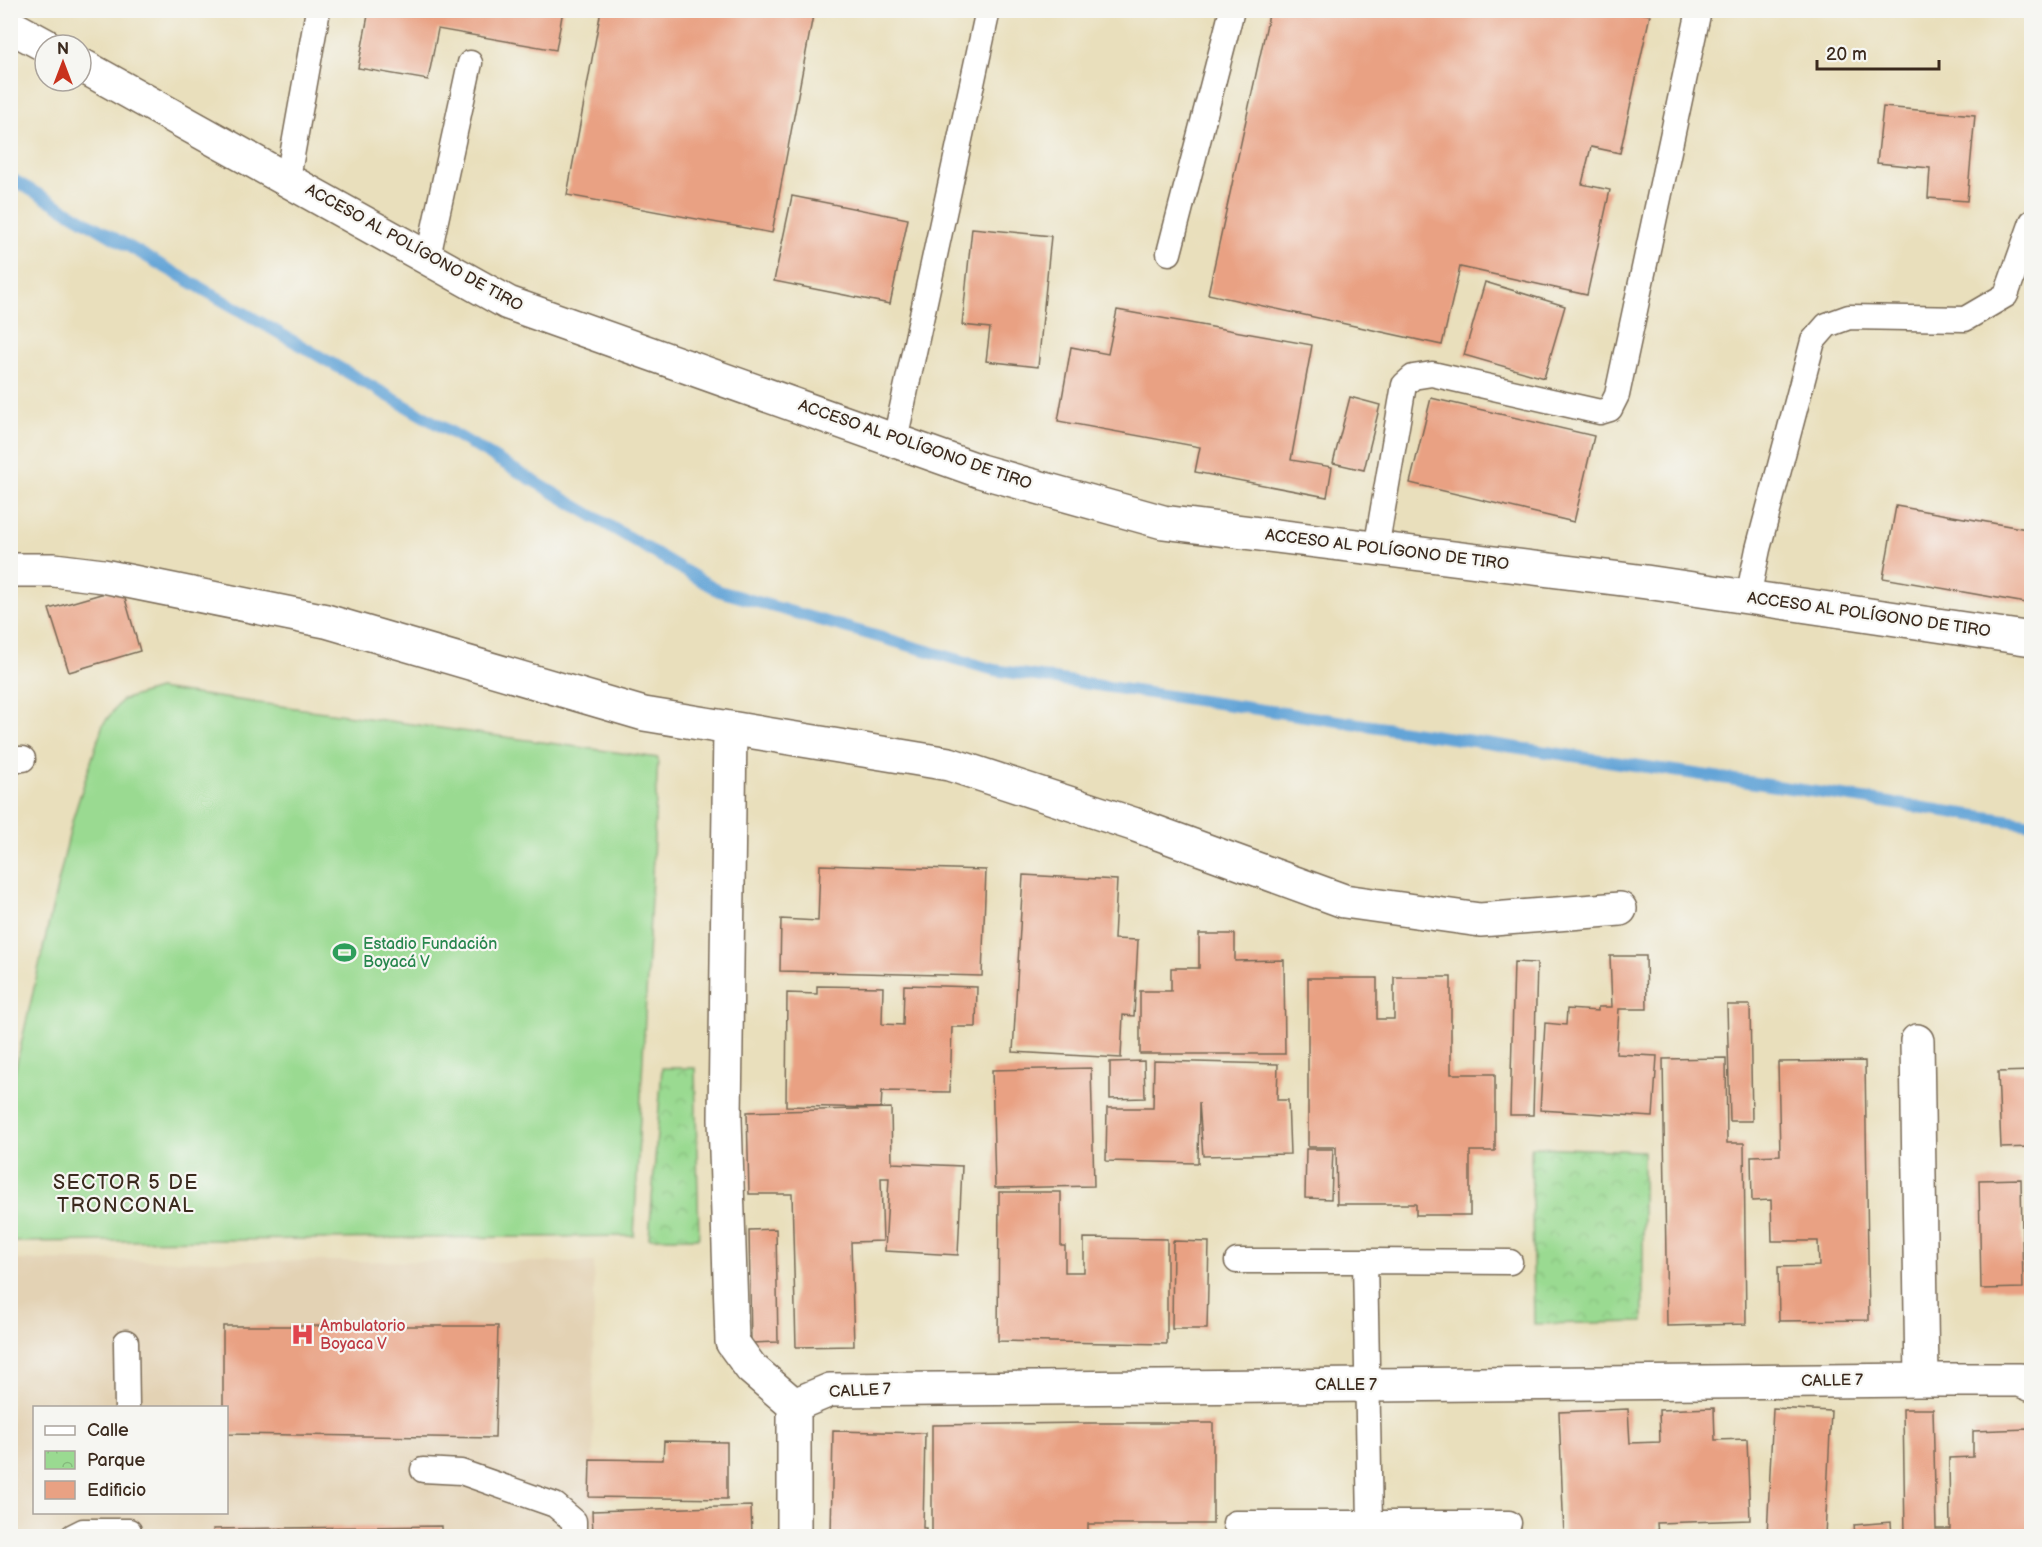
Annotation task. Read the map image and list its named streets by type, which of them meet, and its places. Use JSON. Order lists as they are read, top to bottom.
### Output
{
  "streets": {
    "street": ["ACCESO AL POLÍGONO DE TIRO", "CALLE 7"]
  },
  "districts": ["SECTOR 5 DE TRONCONAL"],
  "places": {
    "sports": ["Estadio Fundación Boyacá V"],
    "hospital": ["Ambulatorio Boyaca V"]
  },
  "legend": ["Calle", "Parque", "Edificio"],
  "scale_bar": "20 m",
  "north": "top"
}
